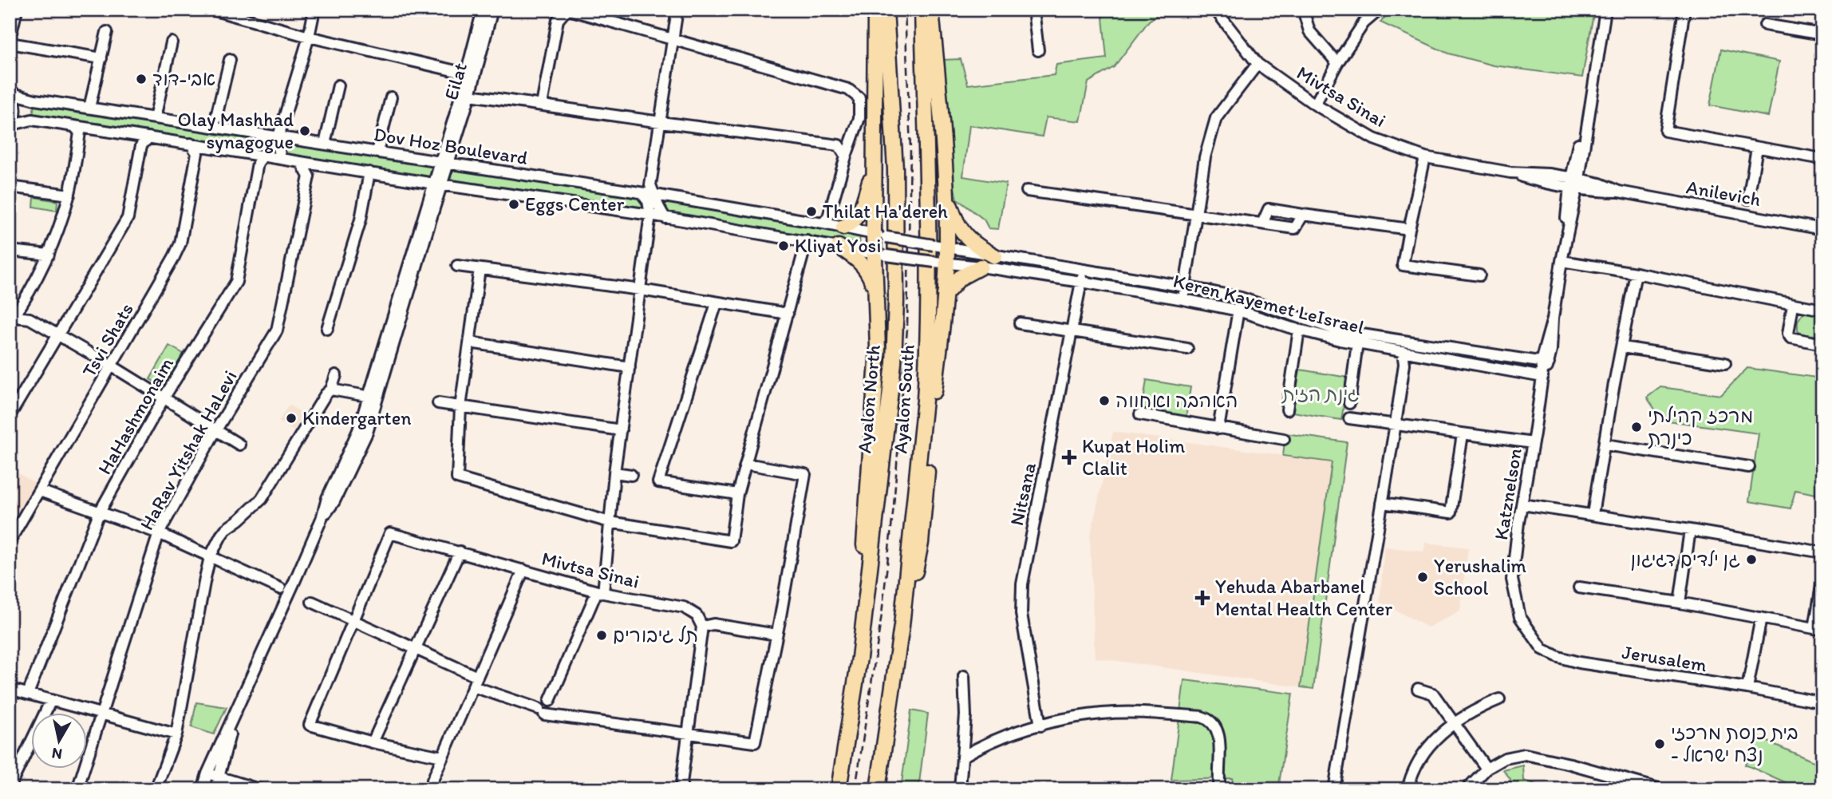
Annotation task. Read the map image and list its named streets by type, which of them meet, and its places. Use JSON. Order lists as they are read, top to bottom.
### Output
{
  "streets": {
    "highway": ["Ayalon North", "Ayalon South"],
    "street": [
      "Eilat",
      "Mivtsa Sinai",
      "Dov Hoz Boulevard",
      "Anilevich",
      "Keren Kayemet LeIsrael",
      "Tsvi Shats",
      "HaHashmonaim",
      "HaRav Yitshak HaLevi",
      "Nitsana",
      "Katznelson",
      "Jerusalem"
    ]
  },
  "crossings": [
    ["Eilat", "Dov Hoz Boulevard"],
    ["Mivtsa Sinai", "Anilevich"],
    ["Mivtsa Sinai", "Katznelson"],
    ["Dov Hoz Boulevard", "Keren Kayemet LeIsrael"],
    ["Dov Hoz Boulevard", "Tsvi Shats"],
    ["Dov Hoz Boulevard", "HaHashmonaim"],
    ["Dov Hoz Boulevard", "HaRav Yitshak HaLevi"],
    ["Anilevich", "Katznelson"],
    ["Keren Kayemet LeIsrael", "Nitsana"],
    ["Keren Kayemet LeIsrael", "Katznelson"],
    ["Katznelson", "Jerusalem"]
  ],
  "parks": ["גינת הזית"],
  "places": {
    "other": [
      "אבי-דוד",
      "Olay Mashhad synagogue",
      "Eggs Center",
      "Thilat Ha'dereh",
      "Kliyat Yosi",
      "האהבה ואחווה",
      "Kindergarten",
      "מרכז קהילתי כינרת",
      "גן ילדים דגיגון",
      "Yerushalim School",
      "תל גיבורים",
      "בית כנסת מרכזי - נצח ישראל"
    ],
    "health": ["Kupat Holim Clalit", "Yehuda Abarbanel Mental Health Center"]
  },
  "north": "bottom"
}
